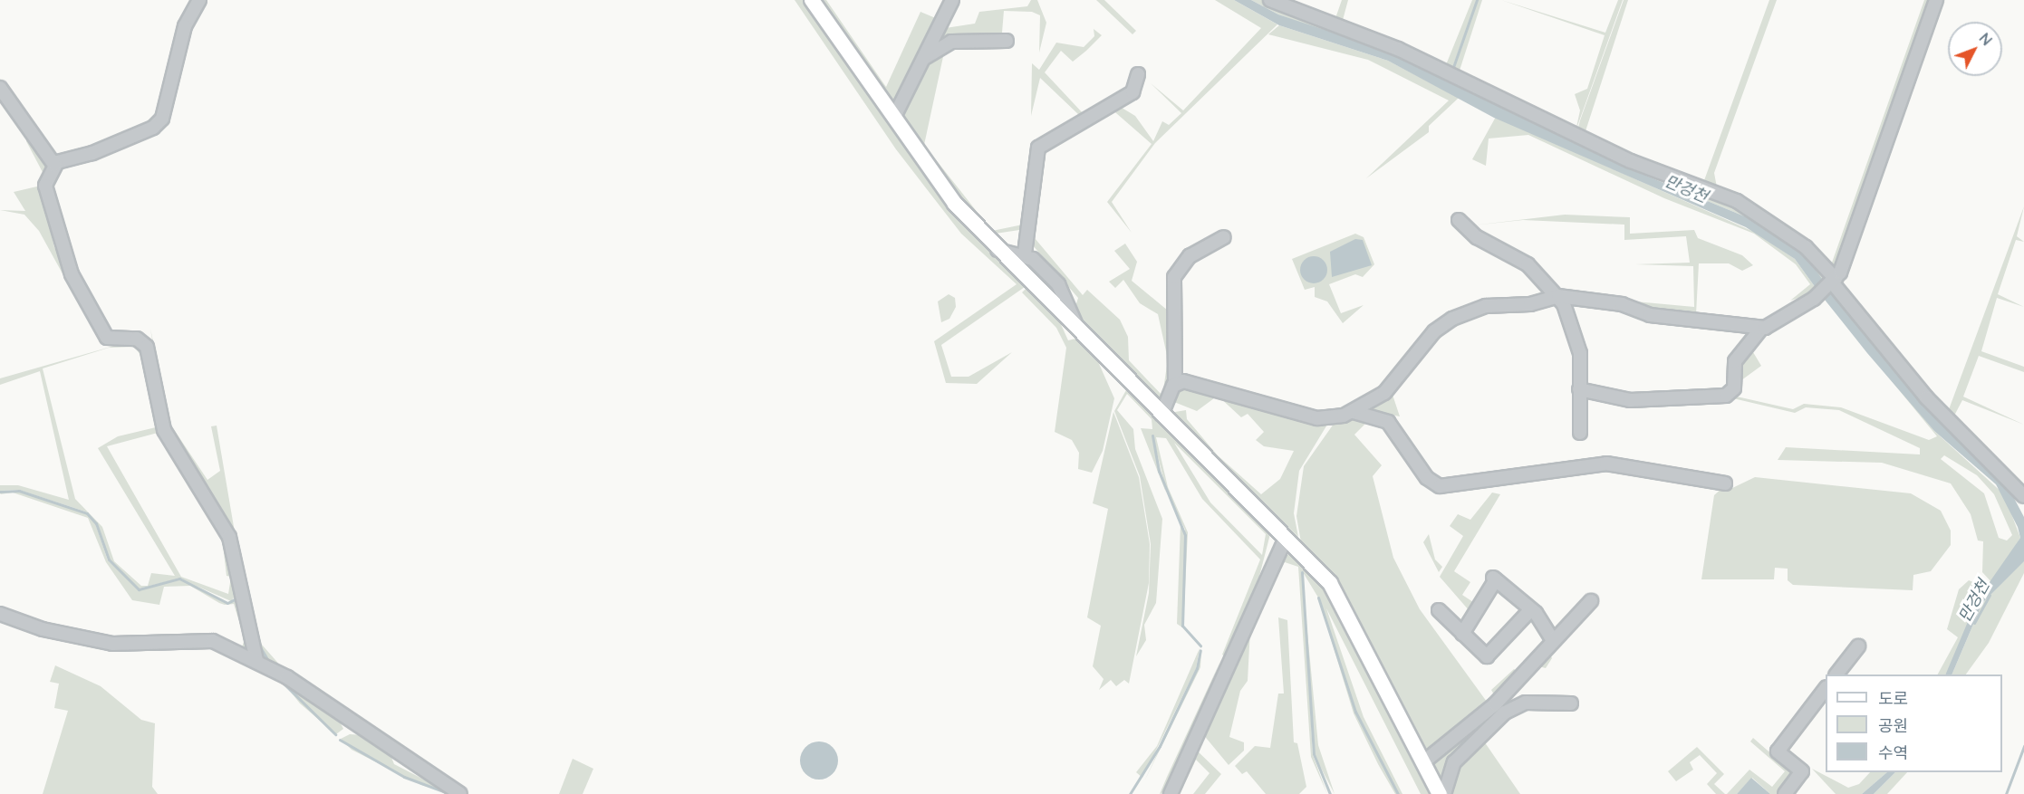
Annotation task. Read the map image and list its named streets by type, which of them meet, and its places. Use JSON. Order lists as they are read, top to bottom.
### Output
{
  "water": ["만겅천"],
  "legend": ["도로", "공원", "수역"],
  "north": "top right"
}
